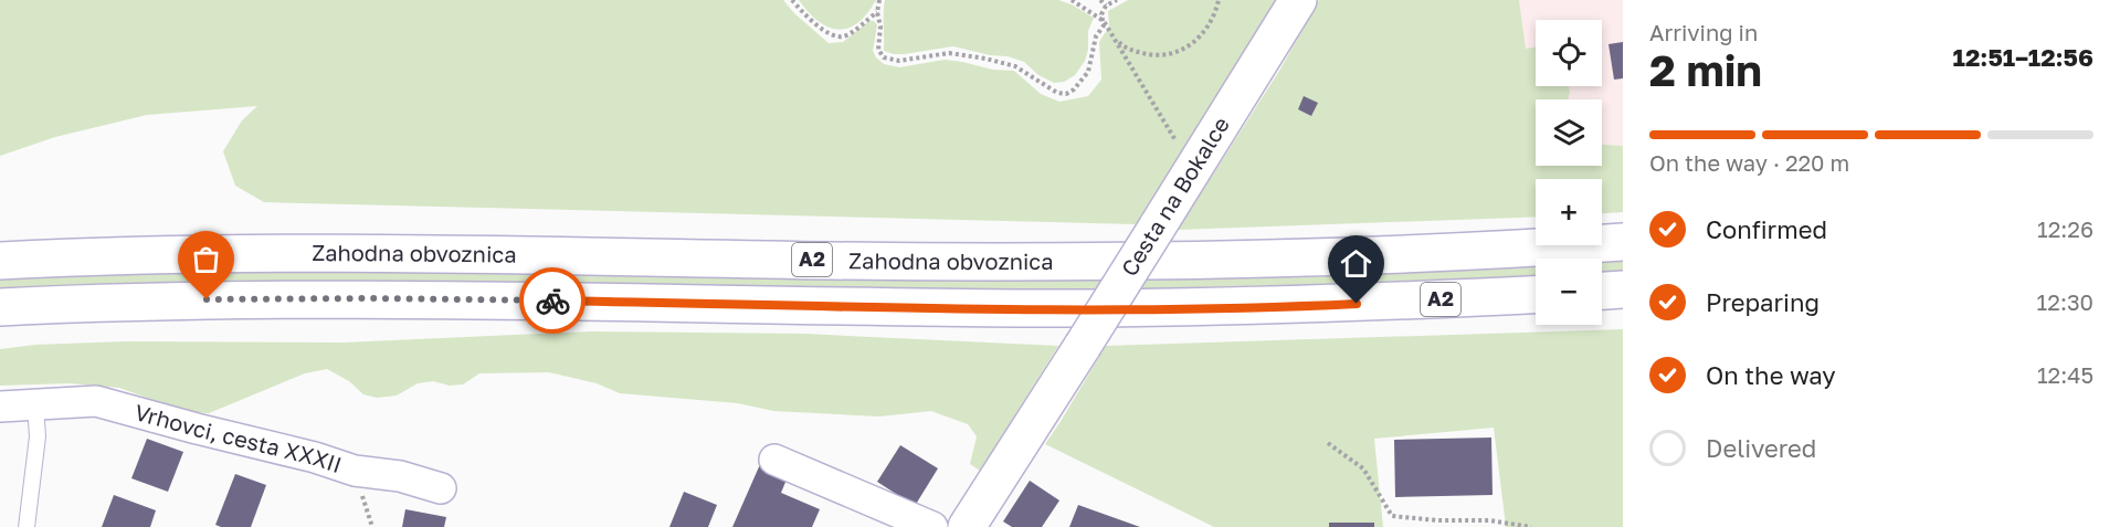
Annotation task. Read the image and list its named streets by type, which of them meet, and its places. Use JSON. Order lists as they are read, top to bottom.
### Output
{
  "streets": {
    "main road": ["Cesta na Bokalce", "Zahodna obvoznica", "A2"],
    "street": ["Vrhovci, cesta XXXII"]
  },
  "page": {
    "heading": ["2 min", "Arriving in", "12:51–12:56"],
    "map_buttons": ["+", "−"],
    "bar": "On the way · 220 m",
    "list": [
      ["Confirmed", "12:26"],
      ["Preparing", "12:30"],
      ["On the way", "12:45"],
      "Delivered"
    ]
  }
}
